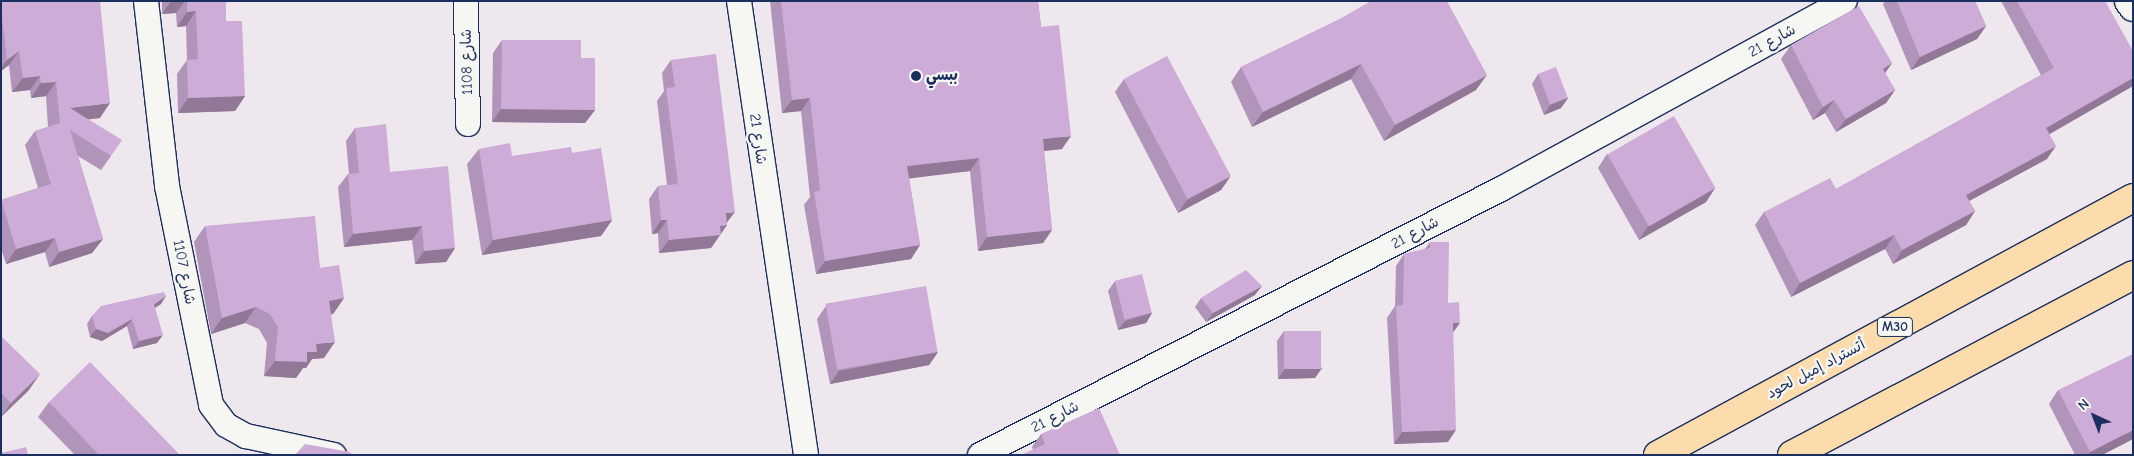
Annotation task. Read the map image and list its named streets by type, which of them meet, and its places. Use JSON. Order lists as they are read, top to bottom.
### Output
{
  "streets": {
    "highway": ["M30", "أتستراد إميل لحود"],
    "street": ["شارع 21", "شارع 1108", "شارع 1107"]
  },
  "places": ["ببسي"],
  "north": "top left"
}
